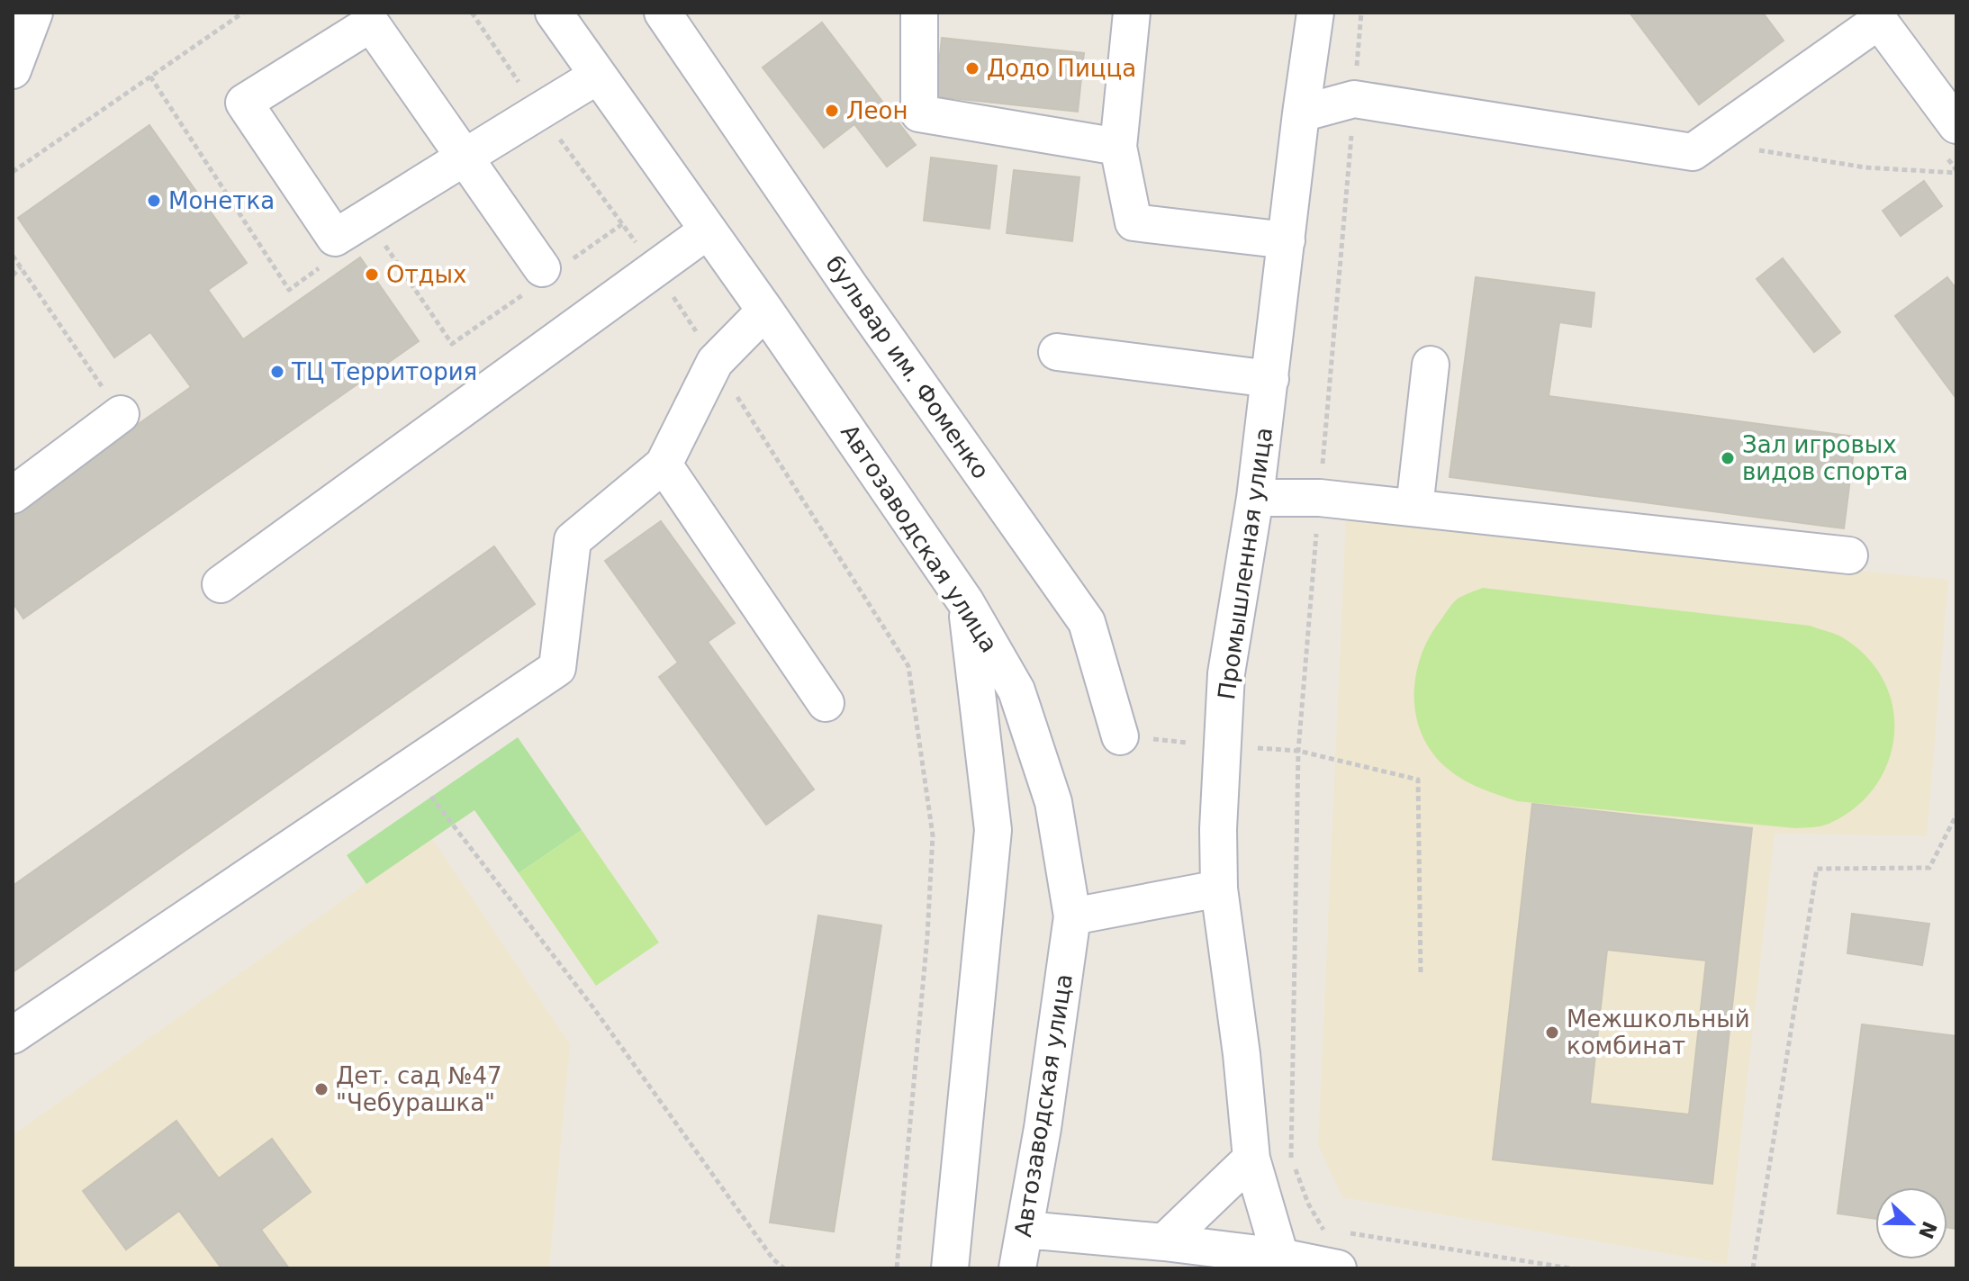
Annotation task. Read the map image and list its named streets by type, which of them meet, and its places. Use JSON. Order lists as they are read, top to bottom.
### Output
{
  "streets": {
    "street": ["бульвар им. Фоменко", "Автозаводская улица", "Промышленная улица"]
  },
  "places": [
    "Додо Пицца",
    "Леон",
    "Монетка",
    "Отдых",
    "ТЦ Территория",
    "Зал игровых видов спорта",
    "Межшкольный комбинат",
    "Дет. сад №47 \"Чебурашка\""
  ],
  "north": "right"
}
